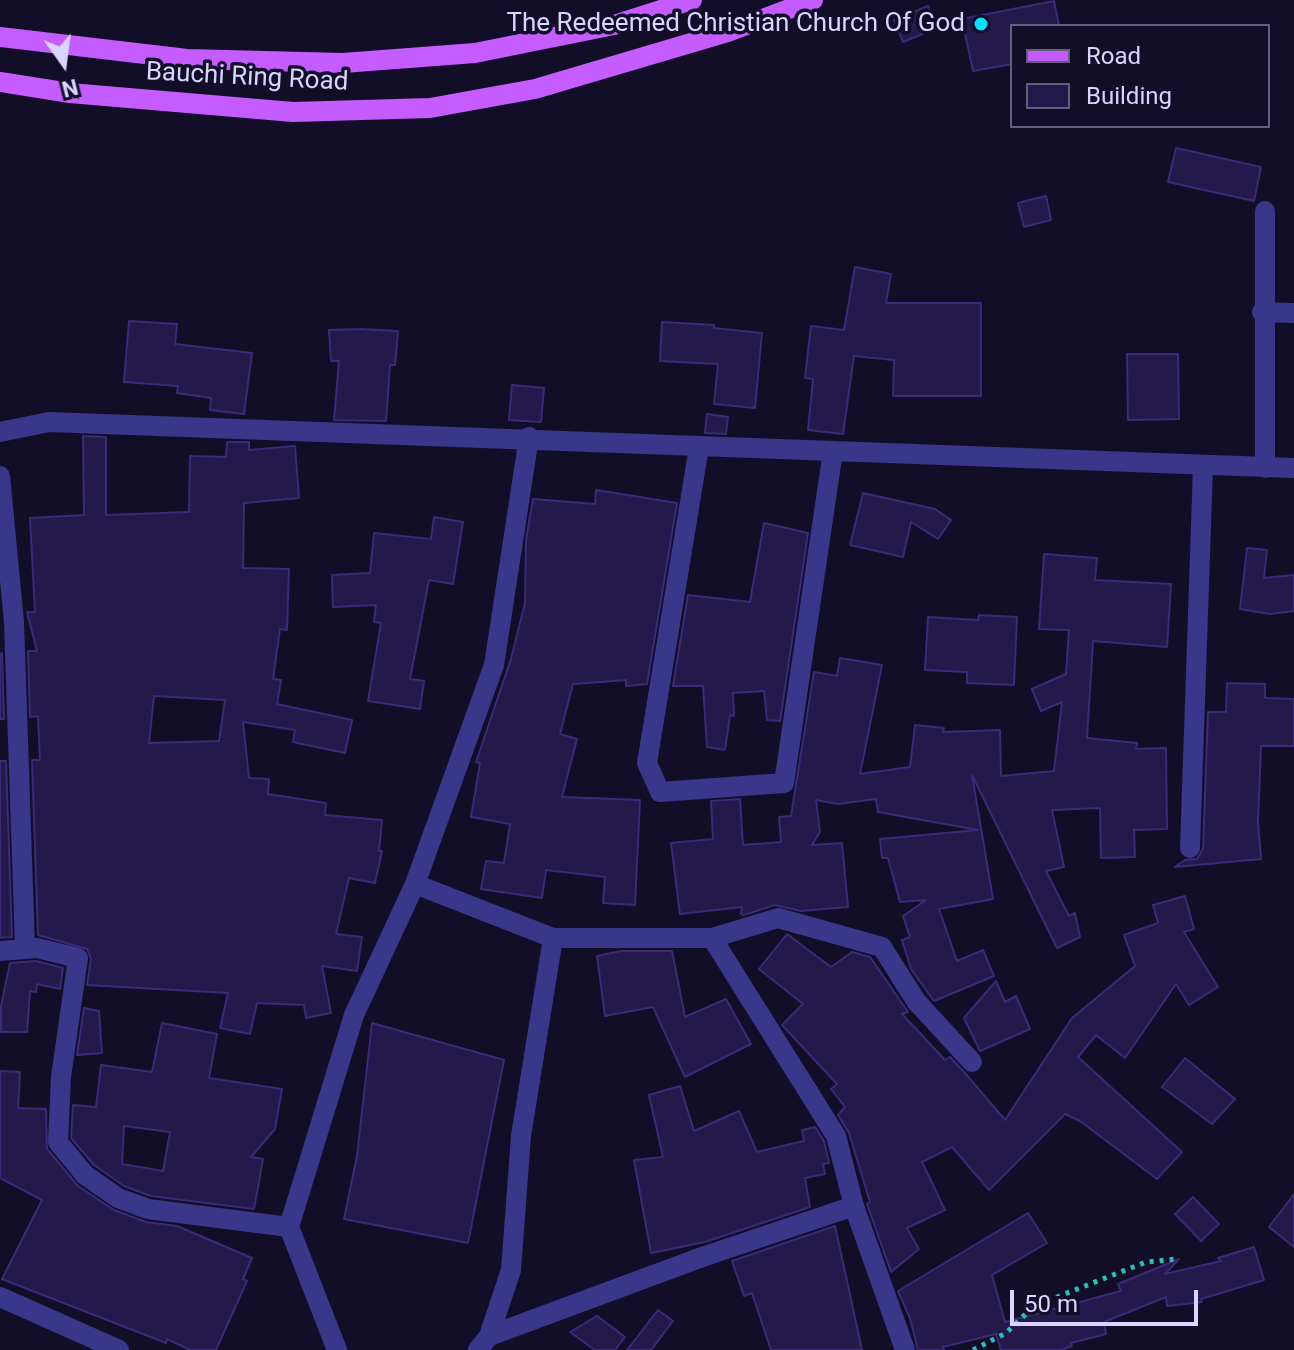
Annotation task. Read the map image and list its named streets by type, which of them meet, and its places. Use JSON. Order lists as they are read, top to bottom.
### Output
{
  "streets": {
    "main road": ["Bauchi Ring Road"]
  },
  "places": ["The Redeemed Christian Church Of God"],
  "legend": ["Road", "Building"],
  "scale_bar": "50 m",
  "north": "bottom"
}
